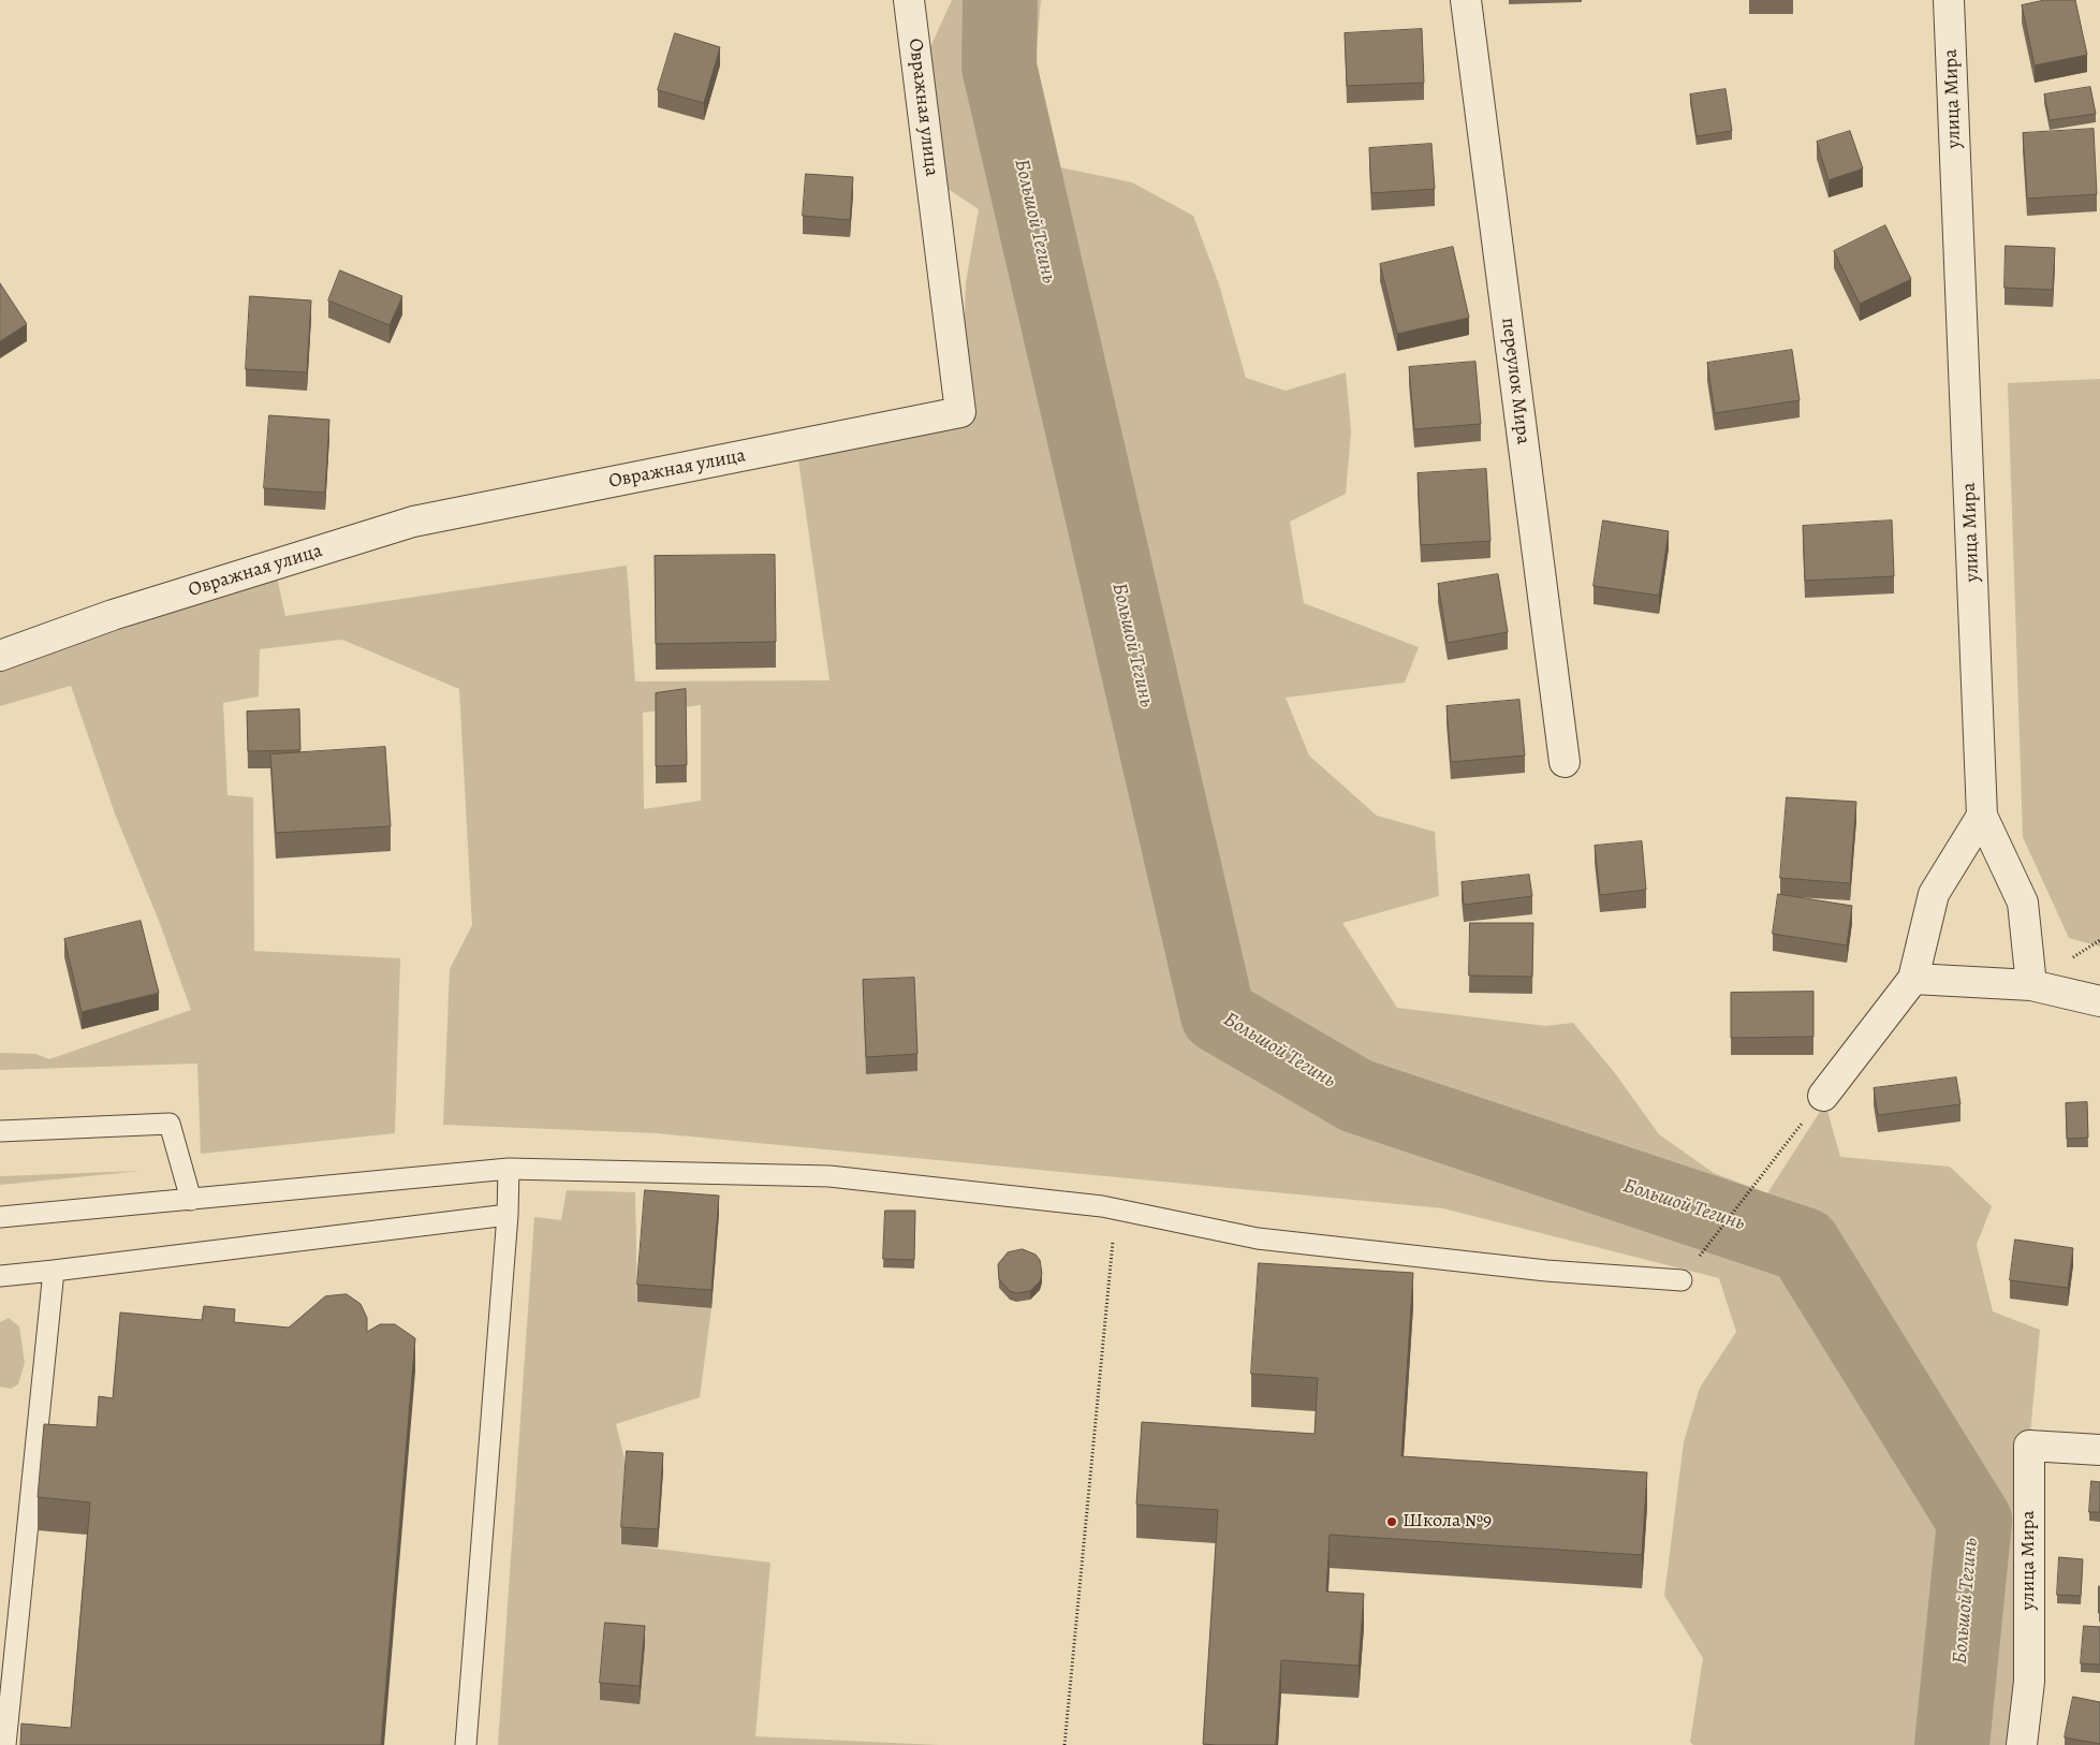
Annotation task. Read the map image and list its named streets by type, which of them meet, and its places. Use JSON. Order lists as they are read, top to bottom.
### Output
{
  "streets": {
    "street": ["улица Мира", "Овражная улица", "переулок Мира"]
  },
  "water": ["Большой Тегинь"],
  "places": ["Школа №9"]
}
